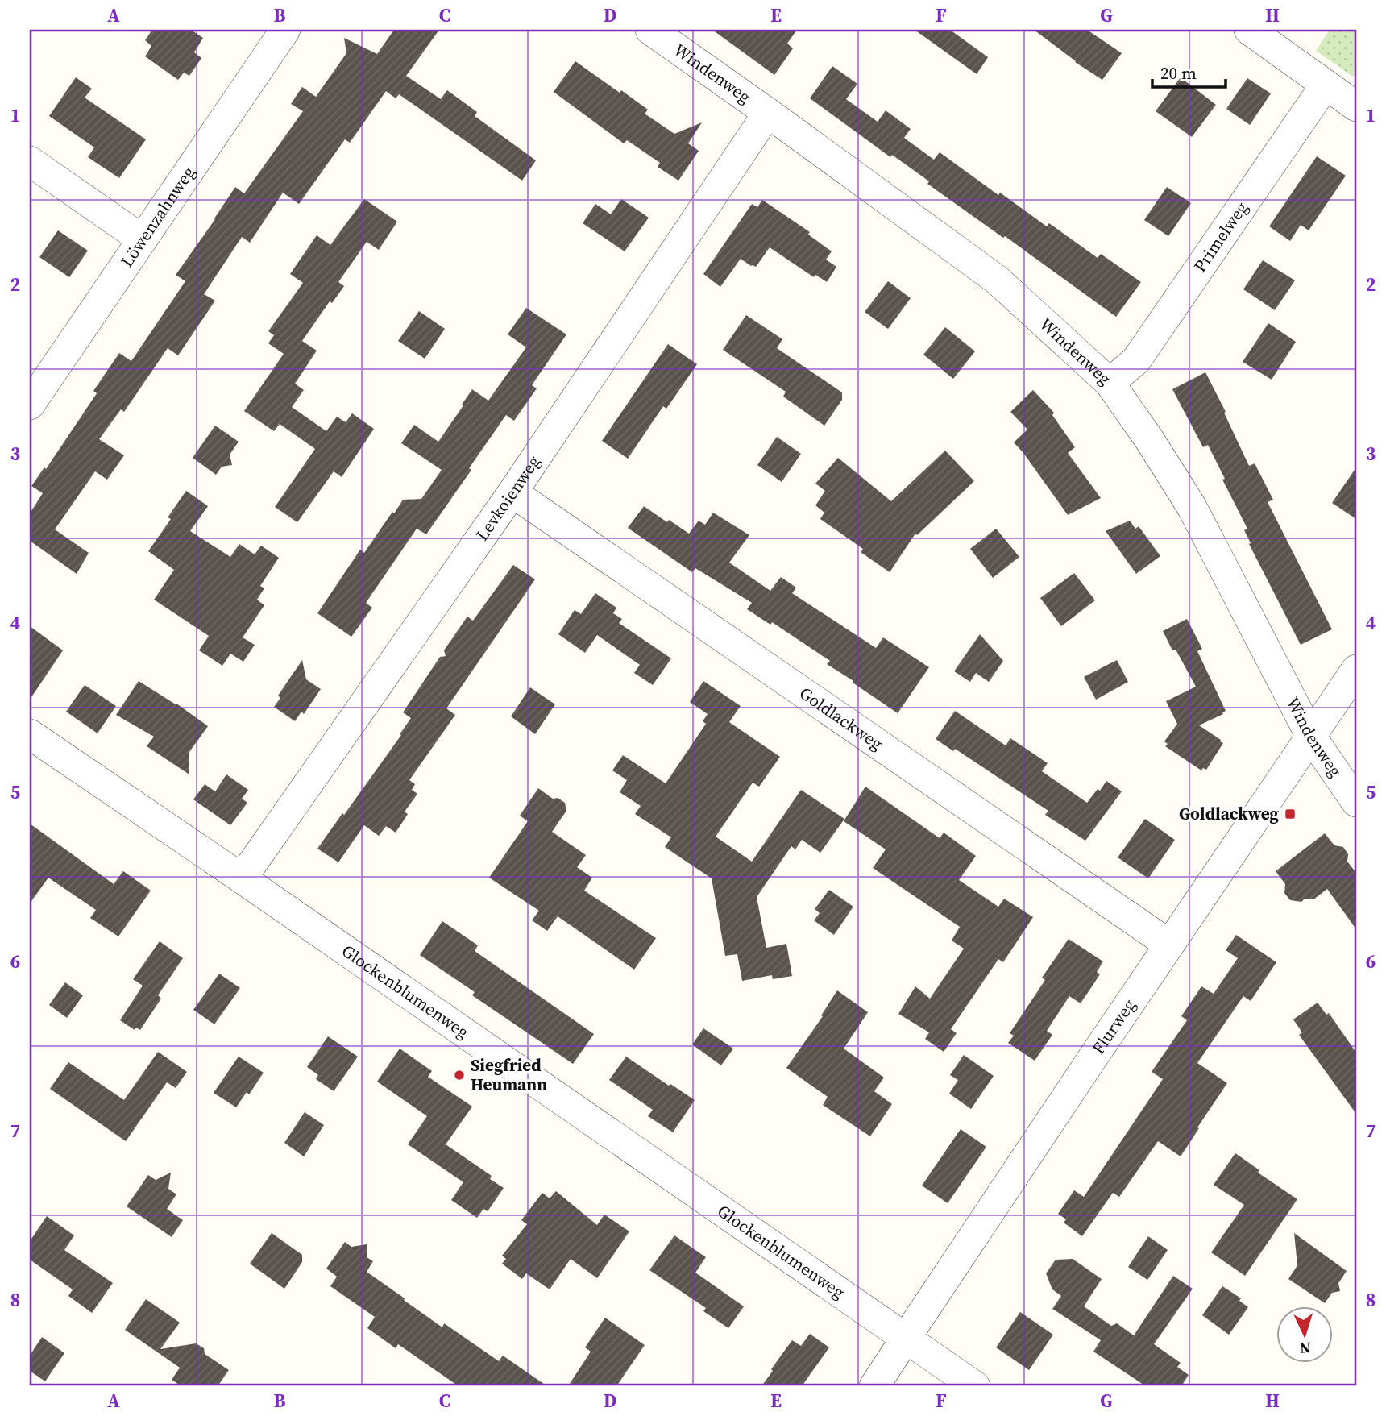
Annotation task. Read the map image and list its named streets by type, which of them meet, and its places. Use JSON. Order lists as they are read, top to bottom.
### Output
{
  "streets": {
    "street": [
      "Windenweg",
      "Löwenzahnweg",
      "Primelweg",
      "Levkoienweg",
      "Goldlackweg",
      "Glockenblumenweg",
      "Flurweg"
    ]
  },
  "crossings": [
    ["Windenweg", "Primelweg"],
    ["Windenweg", "Levkoienweg"],
    ["Windenweg", "Flurweg"],
    ["Levkoienweg", "Goldlackweg"],
    ["Levkoienweg", "Glockenblumenweg"],
    ["Goldlackweg", "Flurweg"],
    ["Glockenblumenweg", "Flurweg"]
  ],
  "places": {
    "transit": ["Goldlackweg"],
    "other": ["Siegfried Heumann"]
  },
  "scale_bar": "20 m",
  "north": "bottom",
  "grid": {
    "columns": [
      "A",
      "B",
      "C",
      "D",
      "E",
      "F",
      "G",
      "H"
    ],
    "rows": [
      "1",
      "2",
      "3",
      "4",
      "5",
      "6",
      "7",
      "8"
    ]
  }
}
